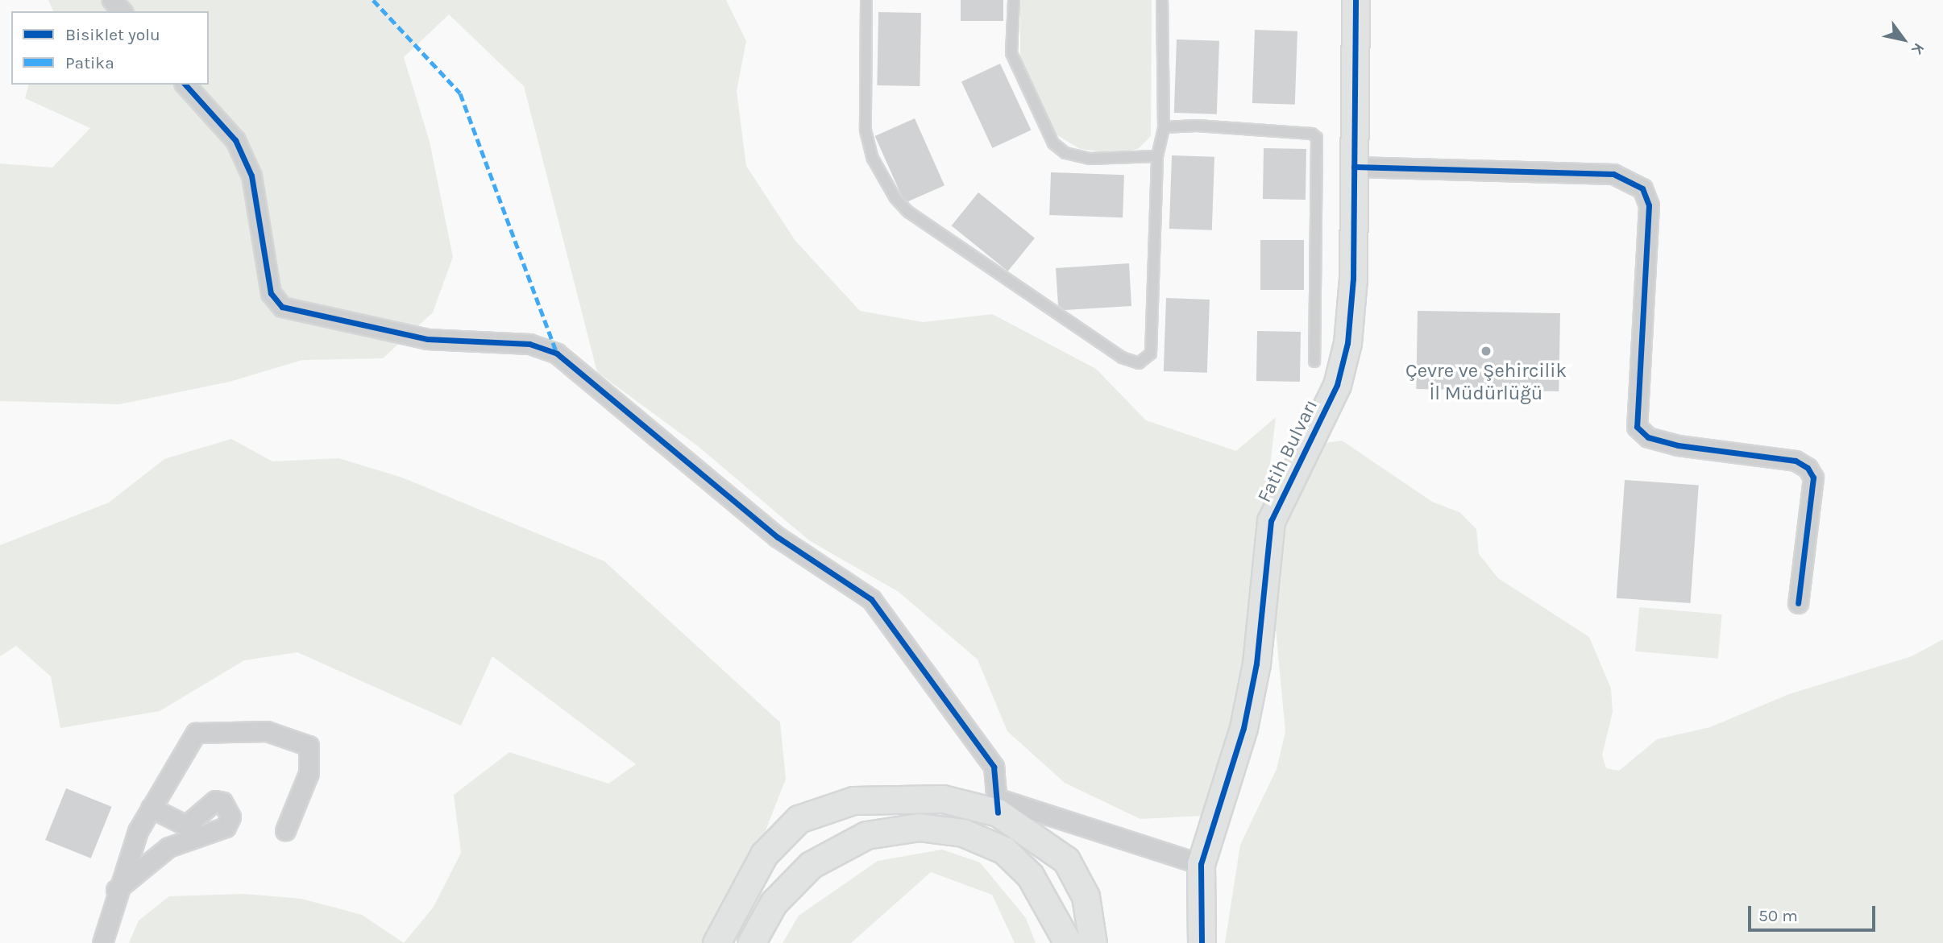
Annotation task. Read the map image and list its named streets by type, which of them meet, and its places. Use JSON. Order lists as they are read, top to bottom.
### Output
{
  "streets": {
    "street": ["Fatih Bulvarı"]
  },
  "places": ["Çevre ve Şehircilik İl Müdürlüğü"],
  "legend": ["Bisiklet yolu", "Patika"],
  "scale_bar": "50 m",
  "north": "bottom right"
}
